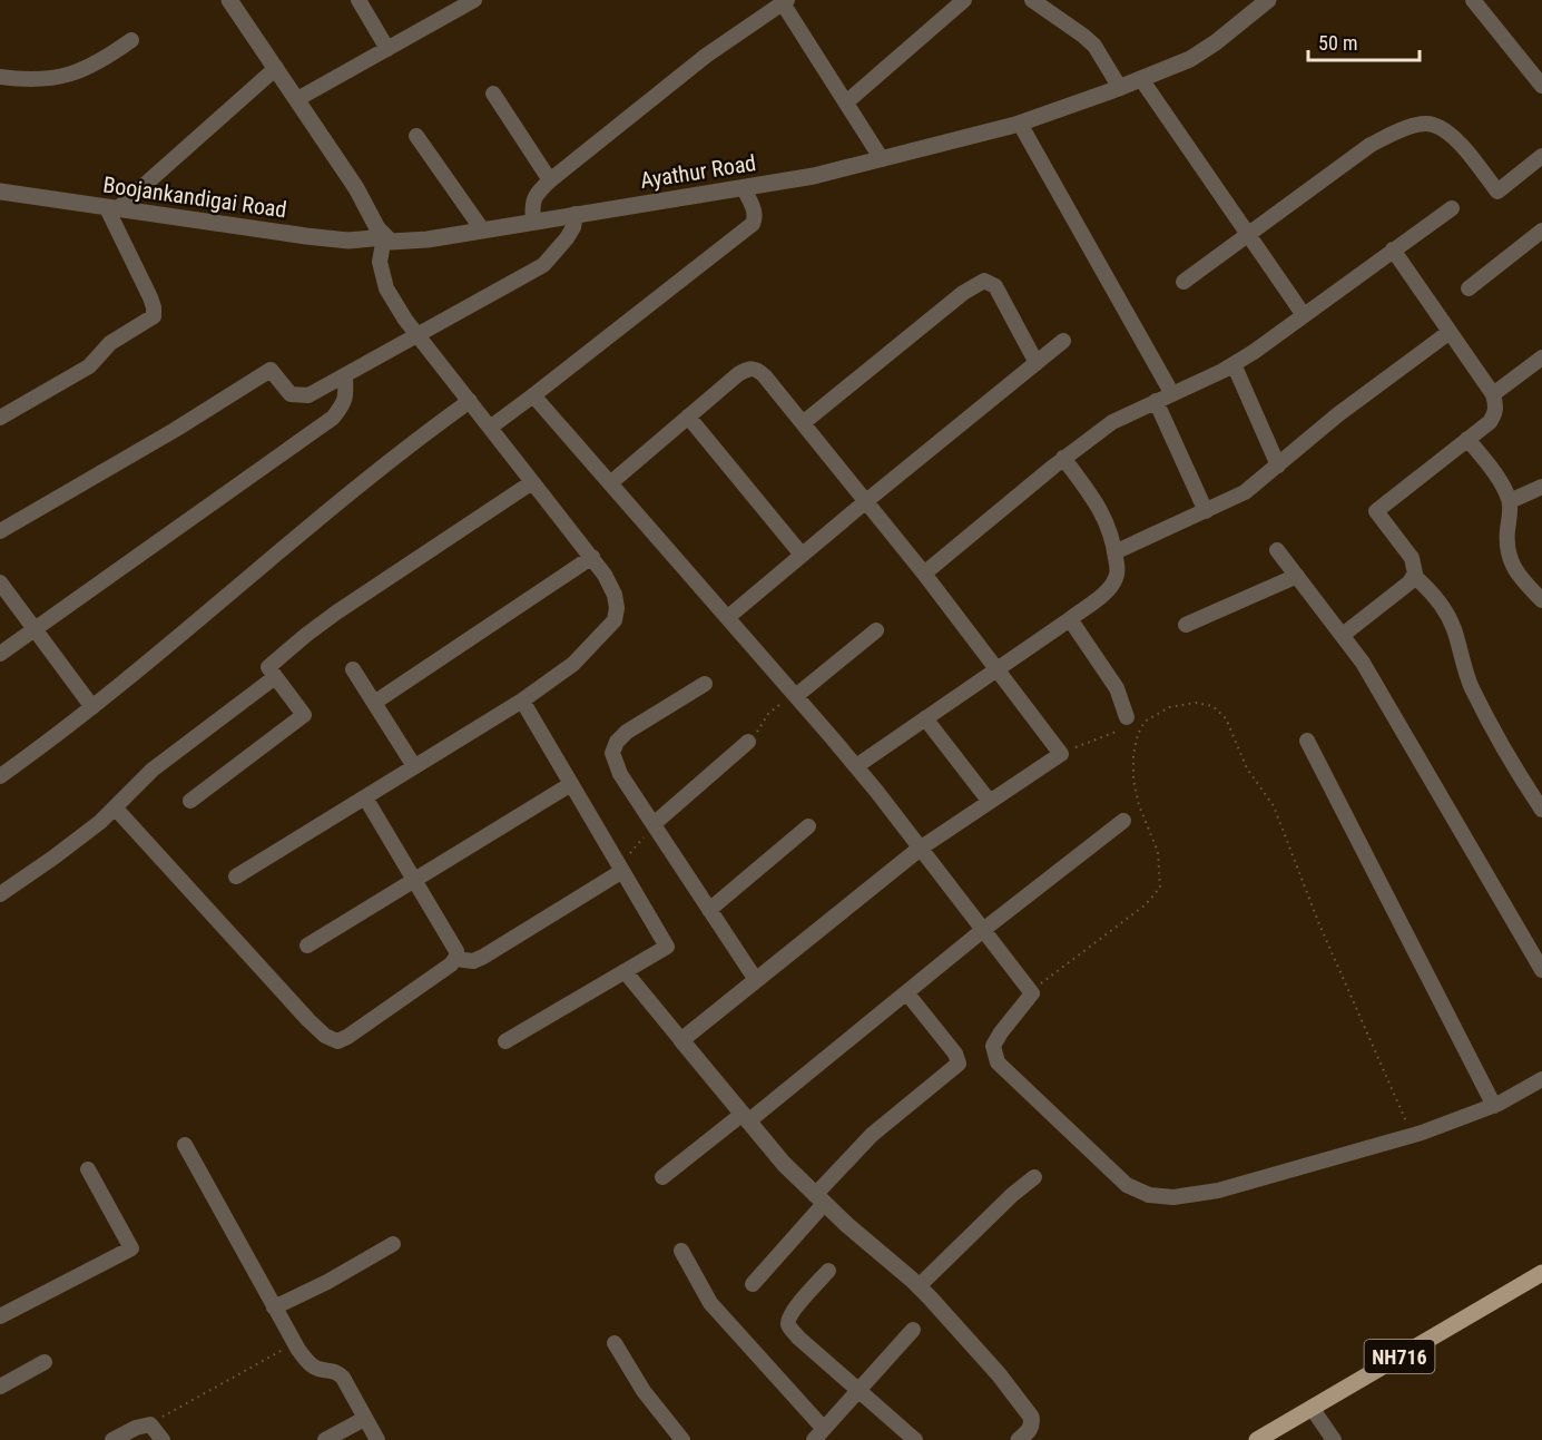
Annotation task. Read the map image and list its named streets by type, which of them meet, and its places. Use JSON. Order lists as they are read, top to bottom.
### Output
{
  "streets": {
    "main road": ["NH716"],
    "street": ["Ayathur Road", "Boojankandigai Road"]
  },
  "crossings": [
    ["Ayathur Road", "Boojankandigai Road"]
  ],
  "scale_bar": "50 m"
}
